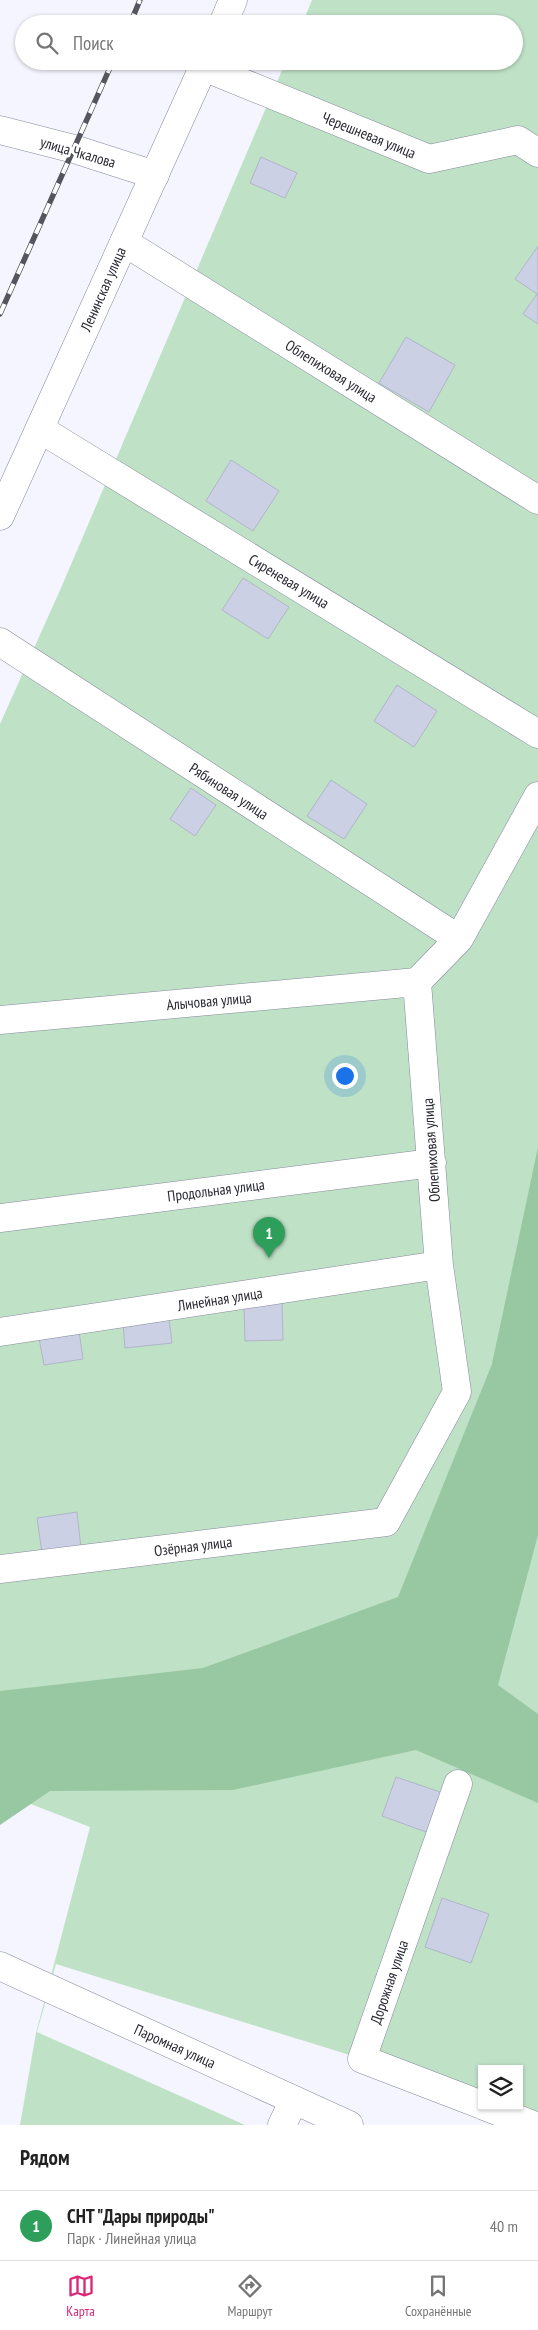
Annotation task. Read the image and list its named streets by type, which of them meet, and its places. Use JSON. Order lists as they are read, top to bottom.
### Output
{
  "streets": {
    "street": [
      "Черешневая улица",
      "улица Чкалова",
      "Ленинская улица",
      "Облепиховая улица",
      "Сиреневая улица",
      "Рябиновая улица",
      "Алычовая улица",
      "Продольная улица",
      "Линейная улица",
      "Озёрная улица",
      "Дорожная улица",
      "Паромная улица"
    ]
  },
  "crossings": [
    ["улица Чкалова", "Ленинская улица"],
    ["Ленинская улица", "Облепиховая улица"],
    ["Ленинская улица", "Сиреневая улица"],
    ["Облепиховая улица", "Алычовая улица"],
    ["Облепиховая улица", "Продольная улица"],
    ["Облепиховая улица", "Линейная улица"],
    ["Облепиховая улица", "Озёрная улица"]
  ],
  "page": {
    "search": "Поиск",
    "pins": "1",
    "heading": "Рядом",
    "list": [
      {
        "mark": "1",
        "name": "СНТ \"Дары природы\"",
        "note": "Парк · Линейная улица",
        "value": "40 m"
      }
    ],
    "nav": ["Карта", "Маршрут", "Сохранённые"]
  }
}
